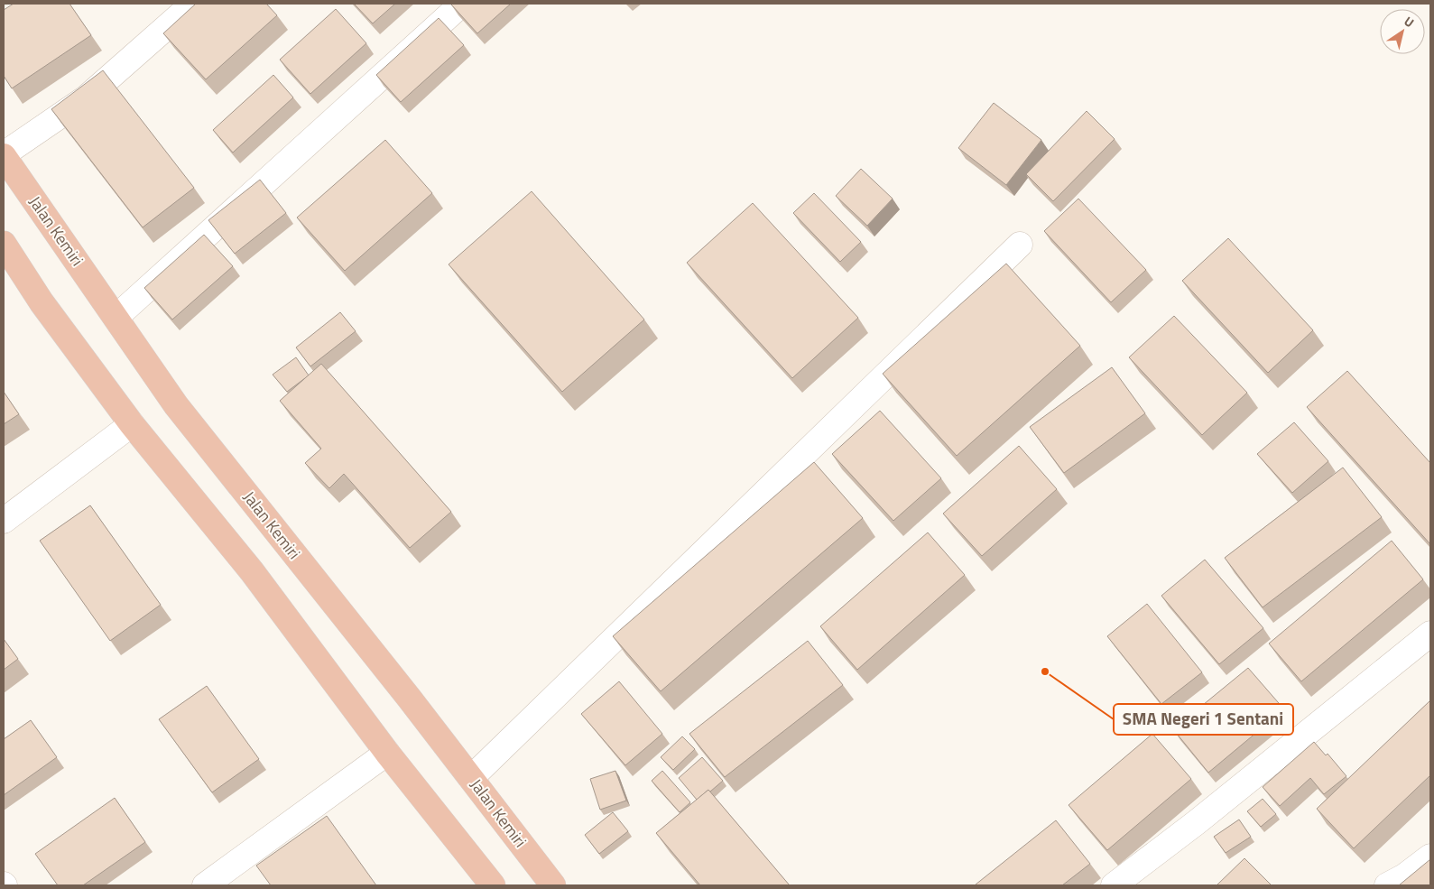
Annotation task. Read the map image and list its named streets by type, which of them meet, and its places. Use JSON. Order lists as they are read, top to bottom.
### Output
{
  "streets": {
    "highway": ["Jalan Kemiri"]
  },
  "places": ["SMA Negeri 1 Sentani"],
  "north": "top right"
}
